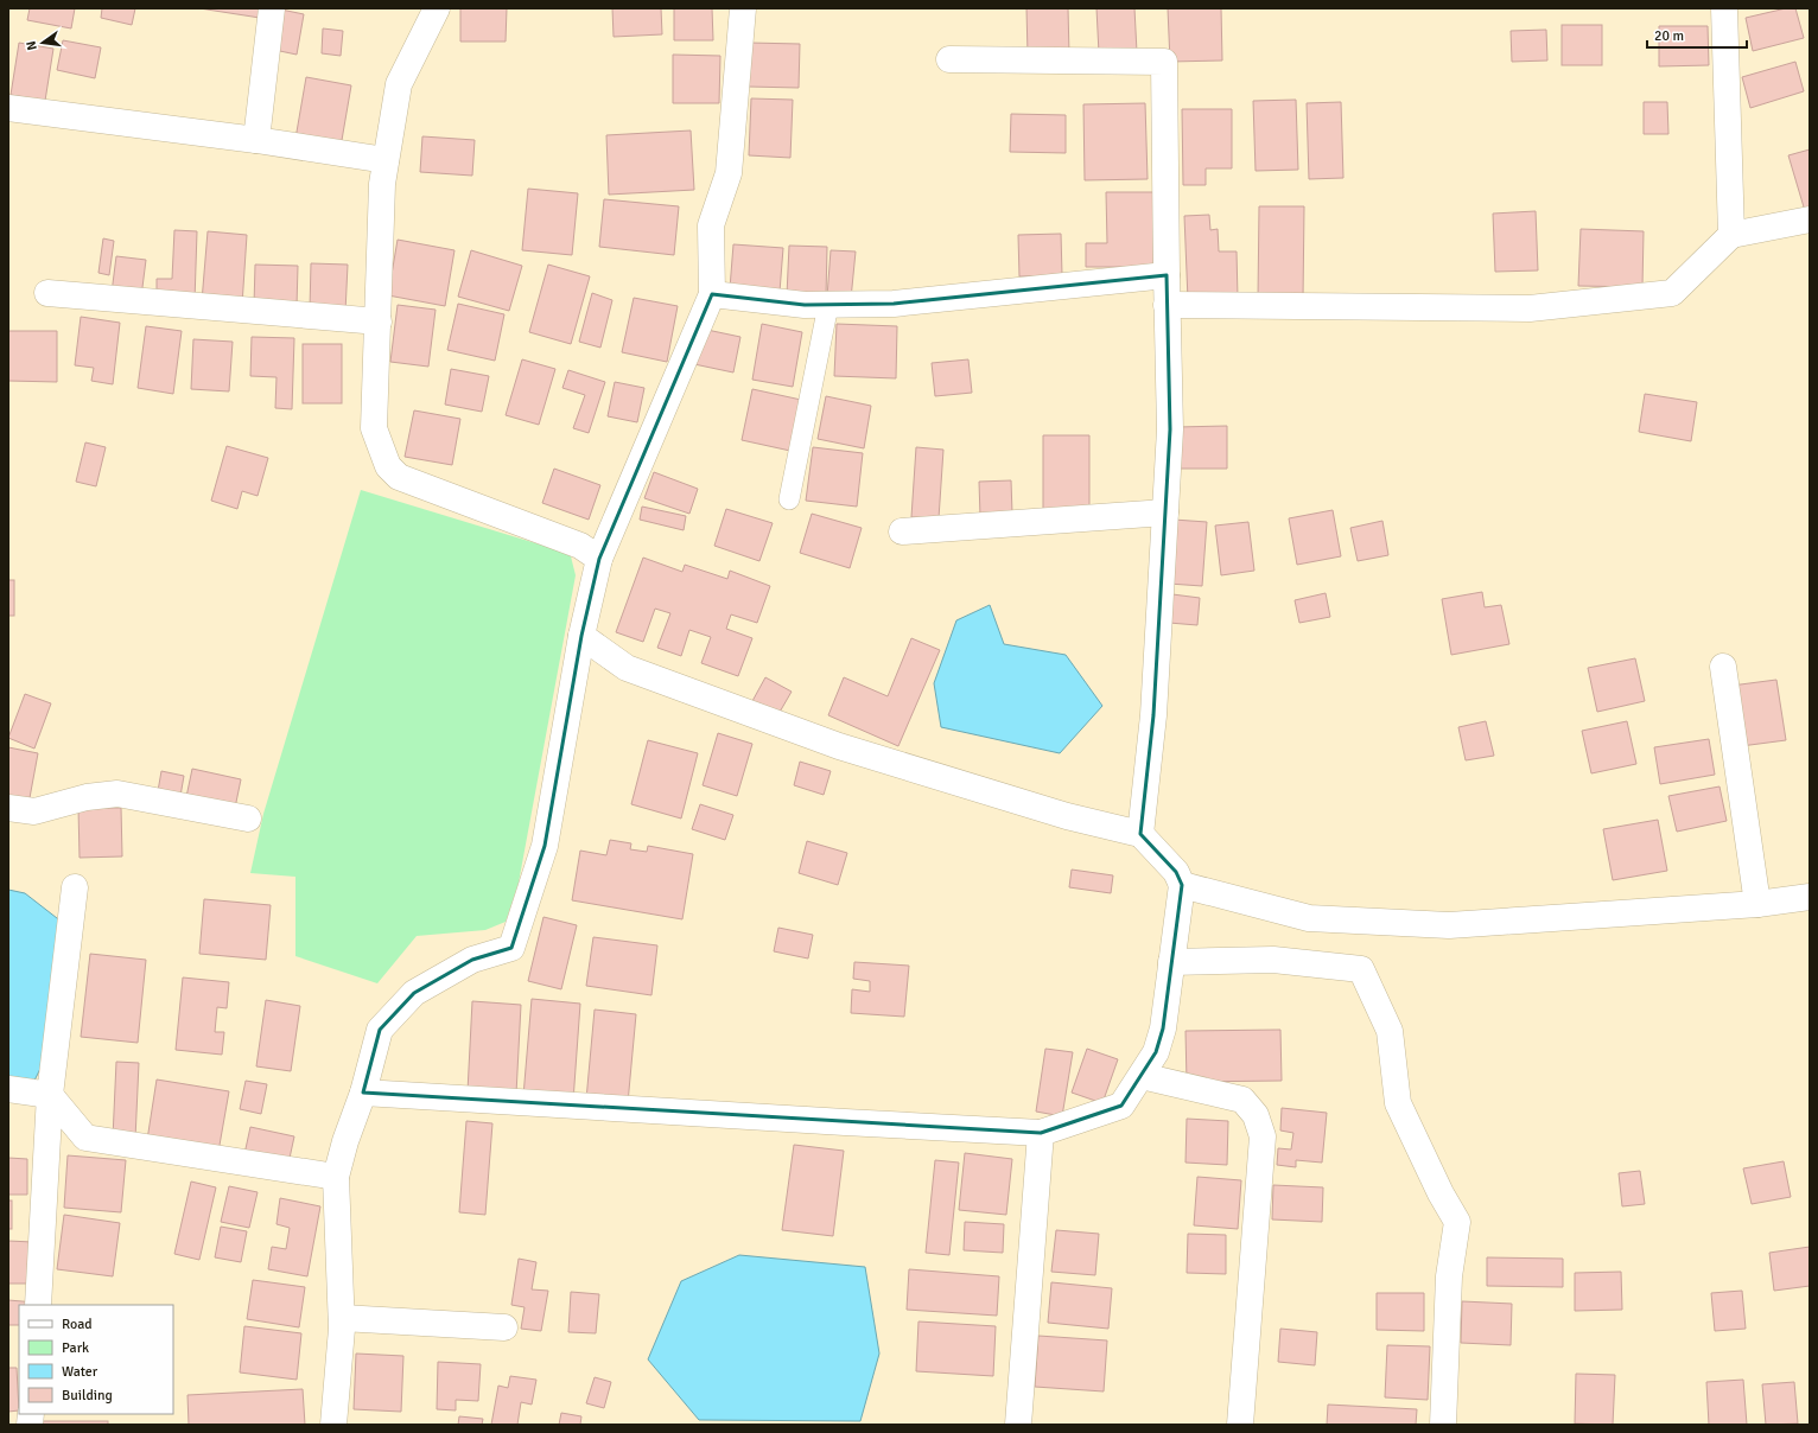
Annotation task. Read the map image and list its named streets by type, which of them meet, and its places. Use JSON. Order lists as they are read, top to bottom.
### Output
{
  "legend": [
    "Road",
    "Park",
    "Water",
    "Building"
  ],
  "scale_bar": "20 m",
  "north": "left"
}
